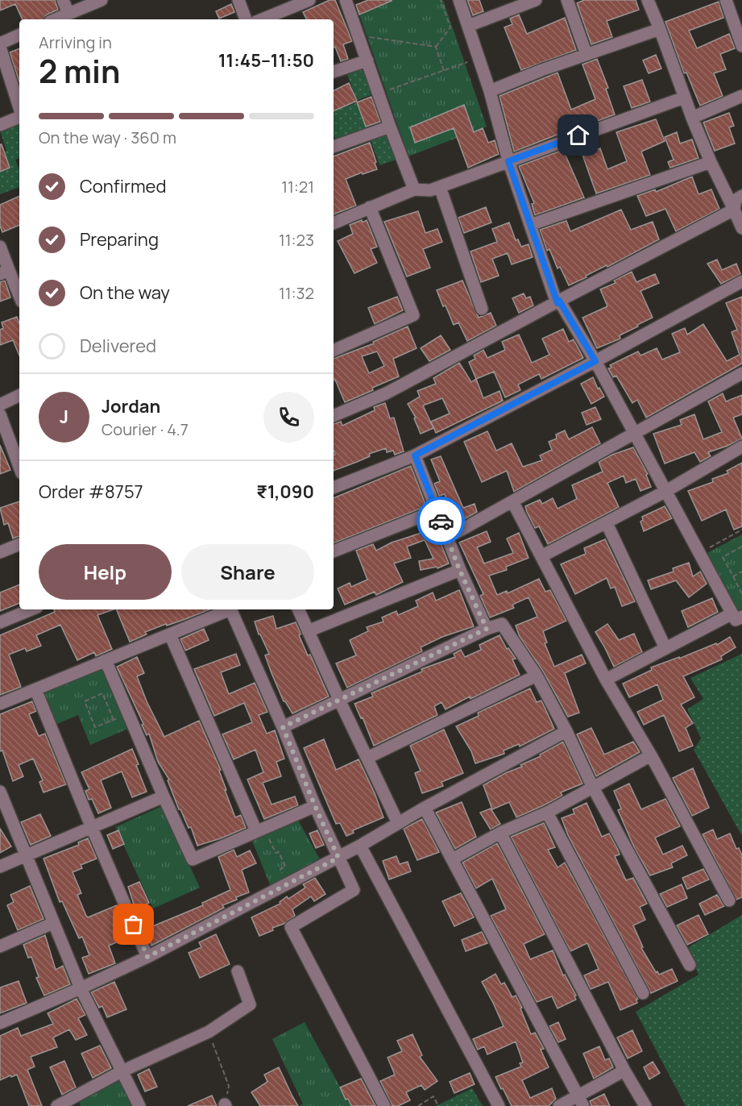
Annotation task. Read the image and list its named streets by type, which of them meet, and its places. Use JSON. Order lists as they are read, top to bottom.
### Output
{
  "page": {
    "heading": ["2 min", "Arriving in", "11:45–11:50"],
    "panel": [
      "Jordan",
      "Courier · 4.7",
      "Order #8757",
      "₹1,090"
    ],
    "bar": "On the way · 360 m",
    "list": [
      ["Confirmed", "11:21"],
      ["Preparing", "11:23"],
      ["On the way", "11:32"],
      "Delivered"
    ],
    "round": "J",
    "buttons": ["Help", "Share"]
  }
}
